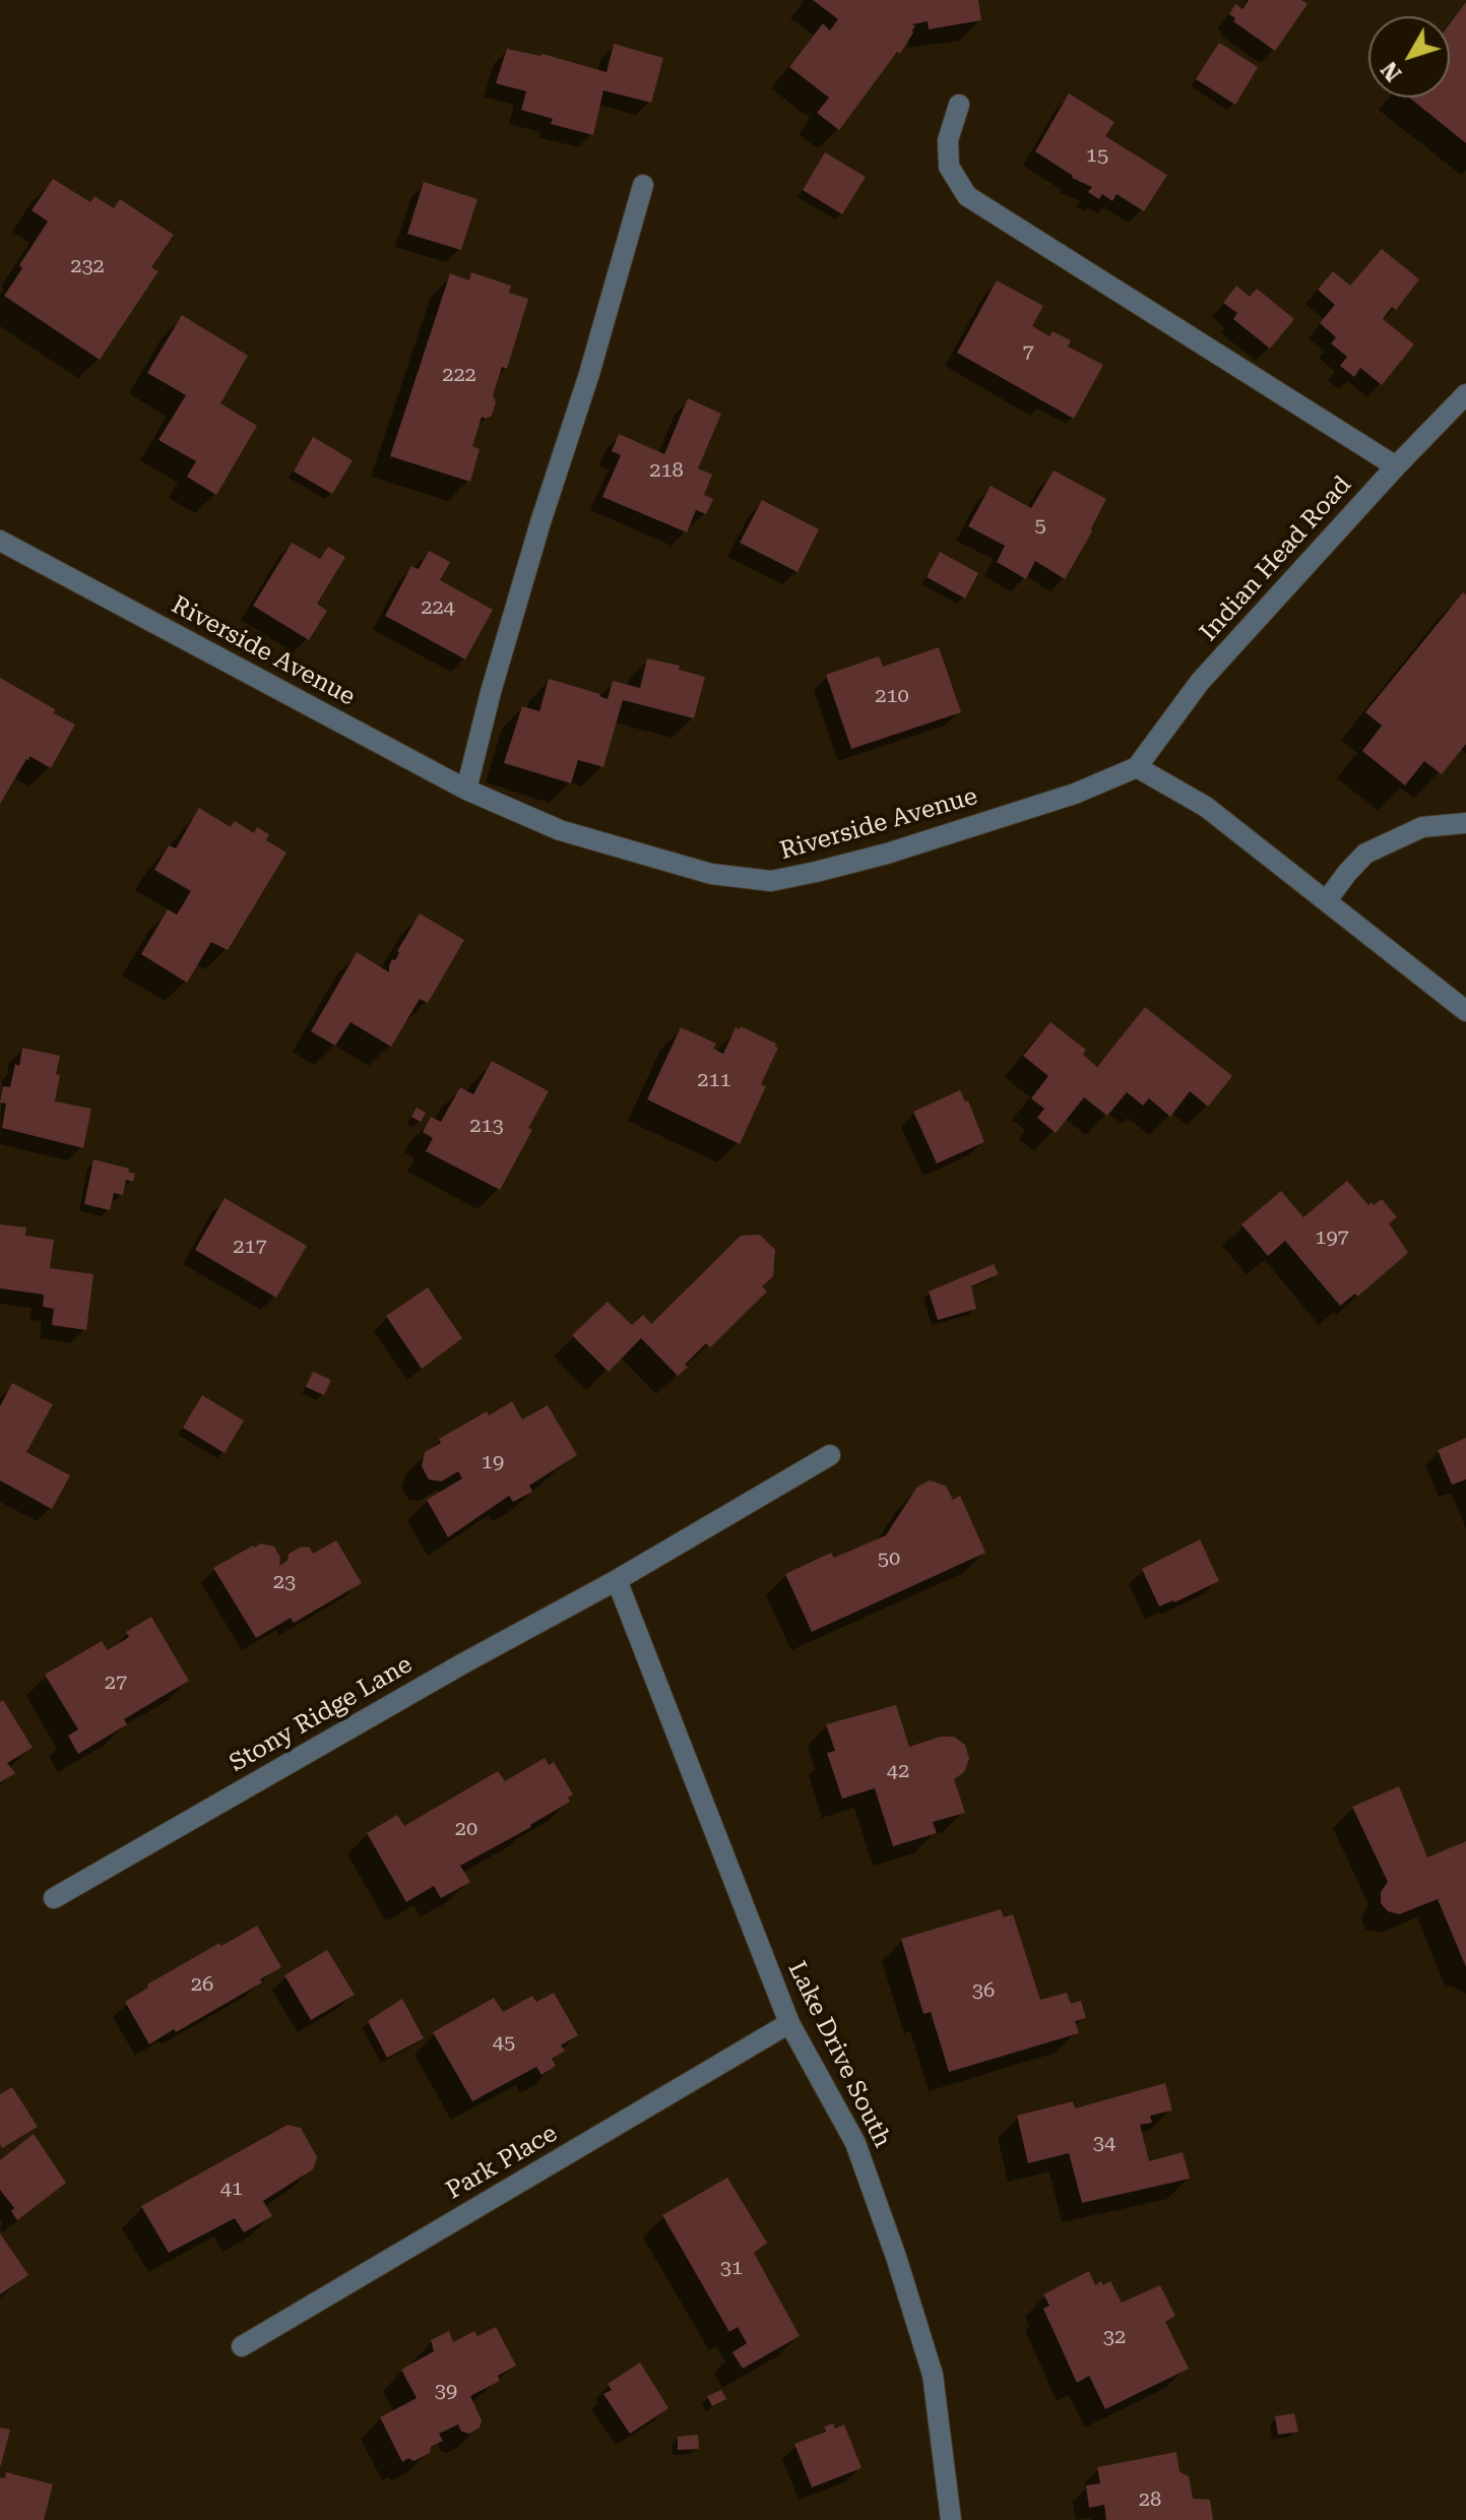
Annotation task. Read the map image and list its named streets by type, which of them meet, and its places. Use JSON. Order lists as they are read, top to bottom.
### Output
{
  "streets": {
    "street": [
      "Indian Head Road",
      "Riverside Avenue",
      "Stony Ridge Lane",
      "Lake Drive South",
      "Park Place"
    ]
  },
  "crossings": [
    ["Indian Head Road", "Riverside Avenue"],
    ["Stony Ridge Lane", "Lake Drive South"],
    ["Lake Drive South", "Park Place"]
  ],
  "house_numbers": [
    "15",
    "232",
    "7",
    "222",
    "218",
    "5",
    "224",
    "210",
    "211",
    "213",
    "197",
    "217",
    "19",
    "50",
    "23",
    "27",
    "42",
    "20",
    "26",
    "36",
    "45",
    "34",
    "41",
    "31",
    "32",
    "39",
    "28"
  ],
  "north": "bottom left"
}
